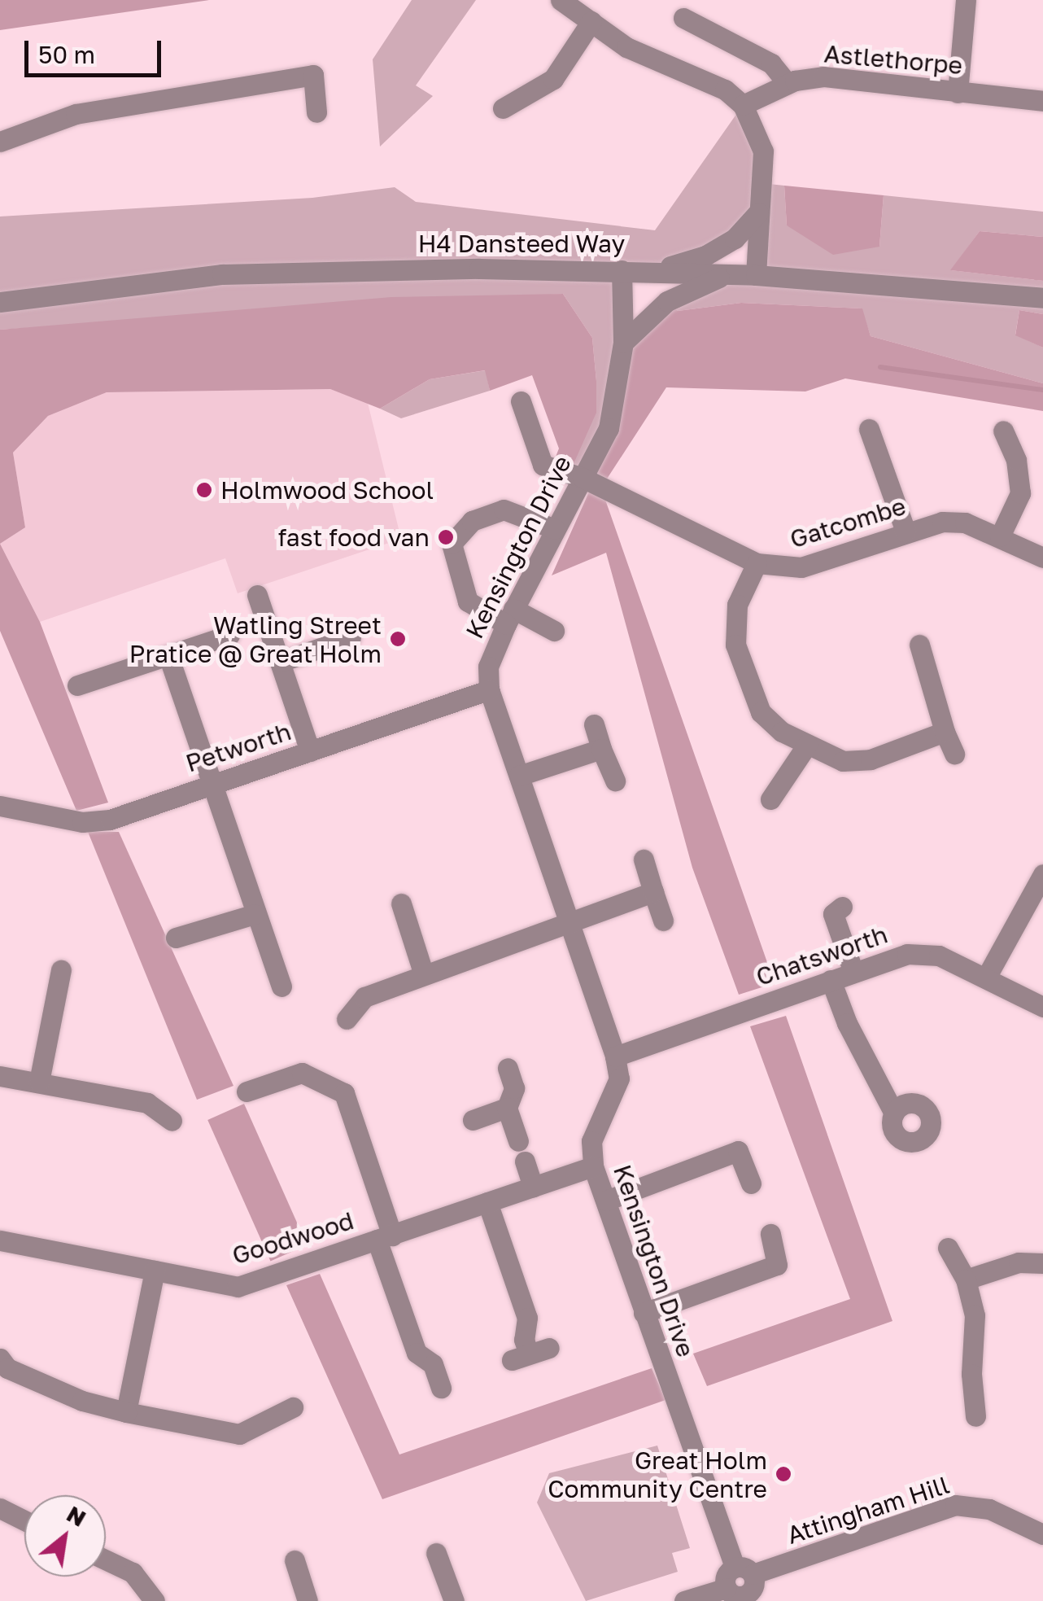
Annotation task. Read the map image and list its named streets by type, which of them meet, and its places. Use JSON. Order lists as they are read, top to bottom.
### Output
{
  "streets": {
    "street": [
      "Astlethorpe",
      "H4 Dansteed Way",
      "Gatcombe",
      "Kensington Drive",
      "Petworth",
      "Chatsworth",
      "Goodwood",
      "Attingham Hill"
    ]
  },
  "crossings": [
    ["H4 Dansteed Way", "Kensington Drive"],
    ["Gatcombe", "Kensington Drive"],
    ["Kensington Drive", "Petworth"],
    ["Kensington Drive", "Chatsworth"],
    ["Kensington Drive", "Goodwood"],
    ["Kensington Drive", "Attingham Hill"]
  ],
  "places": [
    "Holmwood School",
    "fast food van",
    "Watling Street Pratice @ Great Holm",
    "Great Holm Community Centre"
  ],
  "scale_bar": "50 m",
  "north": "top right"
}
